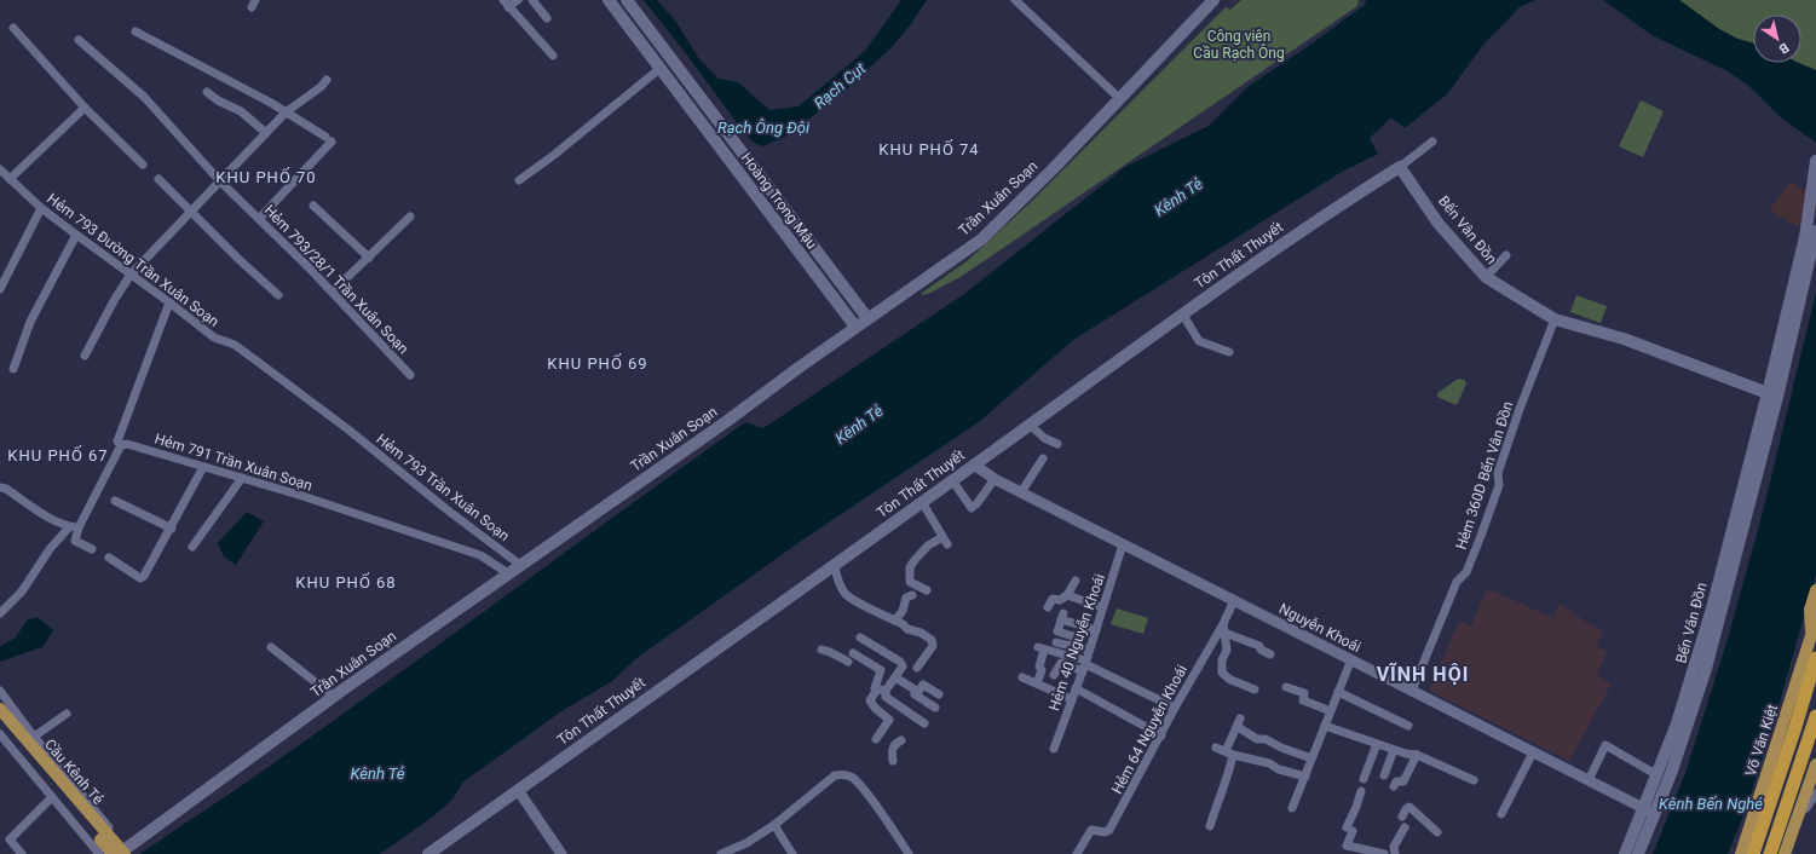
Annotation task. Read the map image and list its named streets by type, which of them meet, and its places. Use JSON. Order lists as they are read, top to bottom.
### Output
{
  "streets": {
    "highway": ["Võ Văn Kiệt"],
    "main road": [
      "Trần Xuân Soạn",
      "Hoàng Trọng Mậu",
      "Bến Vân Đồn",
      "Tôn Thất Thuyết",
      "Cầu Kênh Tẻ"
    ],
    "street": [
      "Hẻm 793 Đường Trần Xuân Soạn",
      "Hẻm 793/28/1 Trần Xuân Soạn",
      "Hẻm 791 Trần Xuân Soạn",
      "Hẻm 360D Bến Vân Đồn",
      "Hẻm 793 Trần Xuân Soạn",
      "Nguyễn Khoái",
      "Hẻm 40 Nguyễn Khoái",
      "Hẻm 64 Nguyễn Khoái"
    ]
  },
  "crossings": [
    ["Trần Xuân Soạn", "Hoàng Trọng Mậu"],
    ["Trần Xuân Soạn", "Hẻm 791 Trần Xuân Soạn"],
    ["Trần Xuân Soạn", "Hẻm 793 Trần Xuân Soạn"],
    ["Trần Xuân Soạn", "Cầu Kênh Tẻ"],
    ["Bến Vân Đồn", "Tôn Thất Thuyết"],
    ["Bến Vân Đồn", "Hẻm 360D Bến Vân Đồn"],
    ["Bến Vân Đồn", "Nguyễn Khoái"],
    ["Tôn Thất Thuyết", "Nguyễn Khoái"],
    ["Hẻm 793 Đường Trần Xuân Soạn", "Hẻm 793 Trần Xuân Soạn"],
    ["Hẻm 360D Bến Vân Đồn", "Nguyễn Khoái"],
    ["Nguyễn Khoái", "Hẻm 40 Nguyễn Khoái"],
    ["Nguyễn Khoái", "Hẻm 64 Nguyễn Khoái"]
  ],
  "districts": [
    "KHU PHỐ 74",
    "KHU PHỐ 70",
    "KHU PHỐ 69",
    "KHU PHỐ 67",
    "KHU PHỐ 68",
    "VĨNH HỘI"
  ],
  "water": [
    "Rạch Cụt",
    "Rạch Ông Đội",
    "Kênh Tẻ",
    "Kênh Bến Nghé"
  ],
  "parks": ["Công viên Cầu Rạch Ông"],
  "north": "bottom right"
}
